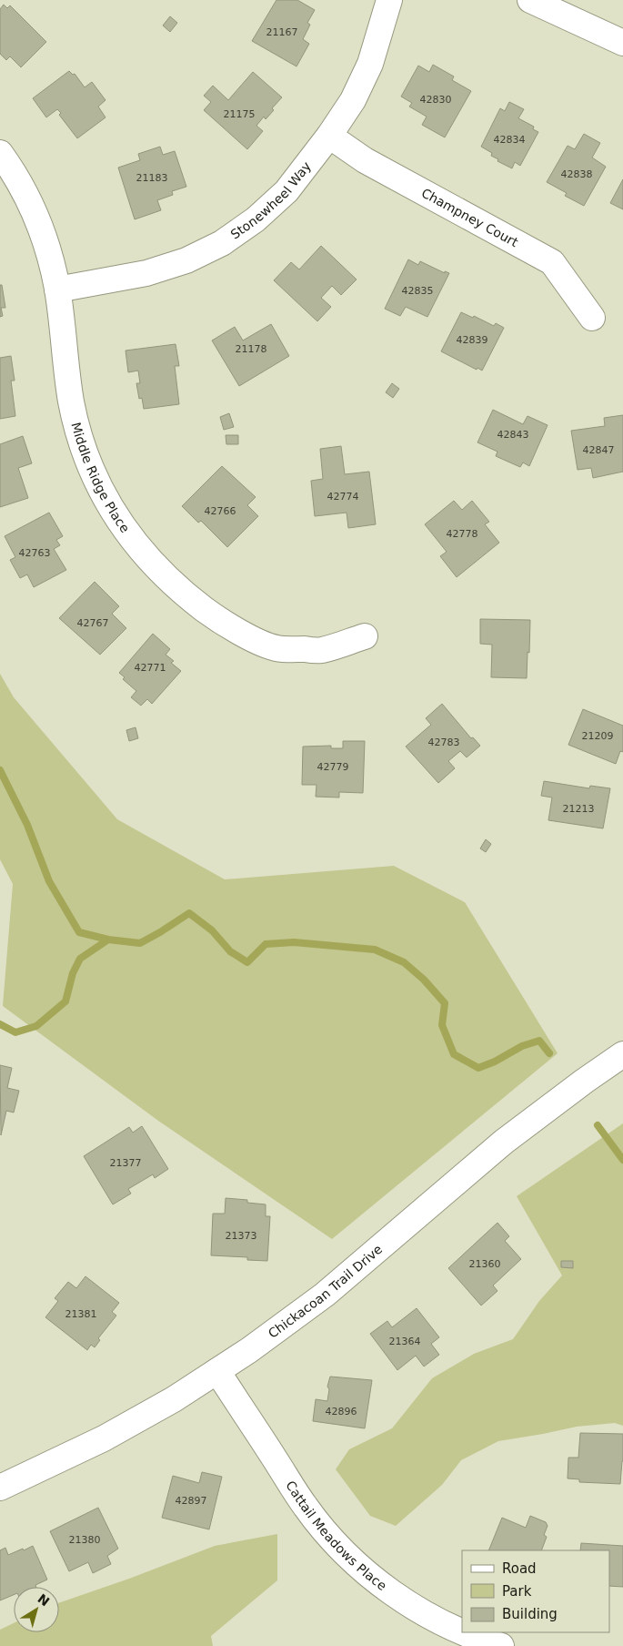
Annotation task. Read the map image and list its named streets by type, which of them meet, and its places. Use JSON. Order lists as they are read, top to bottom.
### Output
{
  "streets": {
    "street": [
      "Stonewheel Way",
      "Champney Court",
      "Middle Ridge Place",
      "Chickacoan Trail Drive",
      "Cattail Meadows Place"
    ]
  },
  "crossings": [
    ["Stonewheel Way", "Champney Court"],
    ["Stonewheel Way", "Middle Ridge Place"],
    ["Chickacoan Trail Drive", "Cattail Meadows Place"]
  ],
  "house_numbers": [
    "21167",
    "42830",
    "21175",
    "42834",
    "42838",
    "21183",
    "42835",
    "42839",
    "21178",
    "42843",
    "42847",
    "42774",
    "42766",
    "42778",
    "42763",
    "42767",
    "42771",
    "21209",
    "42783",
    "42779",
    "21213",
    "21377",
    "21373",
    "21360",
    "21381",
    "21364",
    "42896",
    "42897",
    "21380"
  ],
  "legend": ["Road", "Park", "Building"],
  "north": "top right"
}
